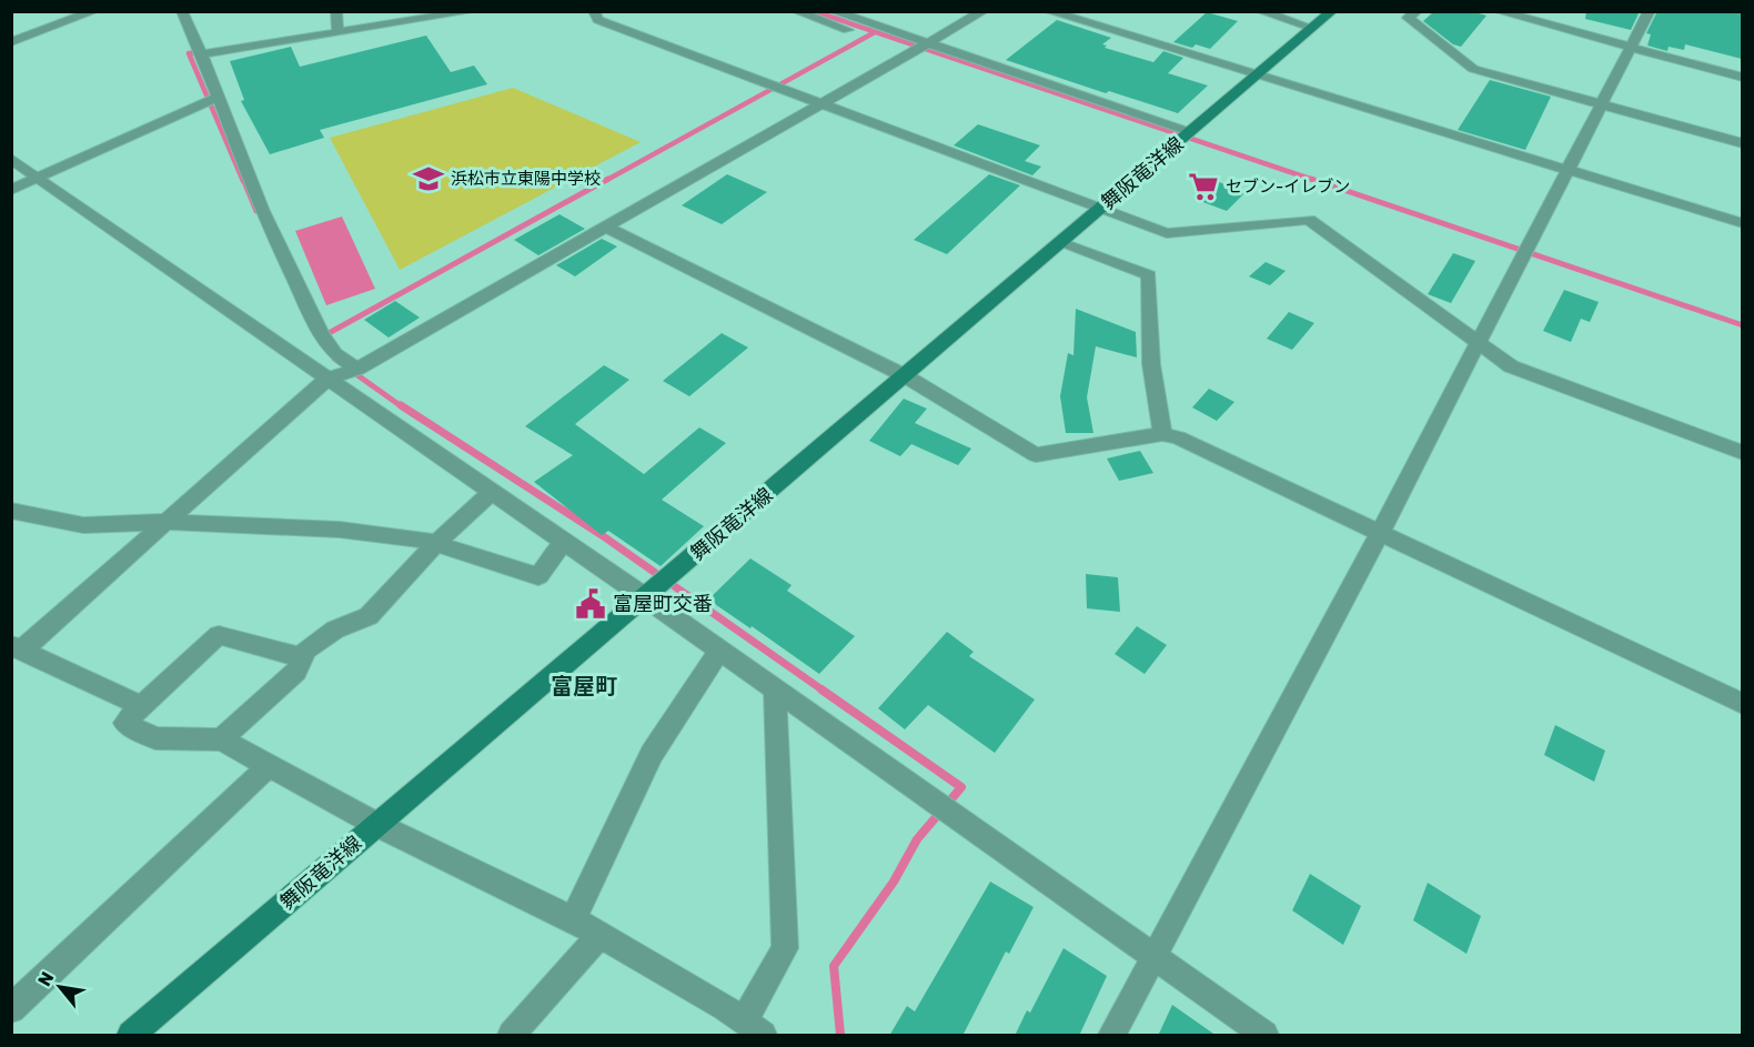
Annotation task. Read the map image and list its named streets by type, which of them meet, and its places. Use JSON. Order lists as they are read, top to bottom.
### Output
{
  "streets": {
    "main road": ["舞阪竜洋線"]
  },
  "districts": ["富屋町"],
  "places": {
    "school or university": ["浜松市立東陽中学校"],
    "supermarket": ["セブン-イレブン"],
    "public building": ["富屋町交番"]
  },
  "north": "top left"
}
